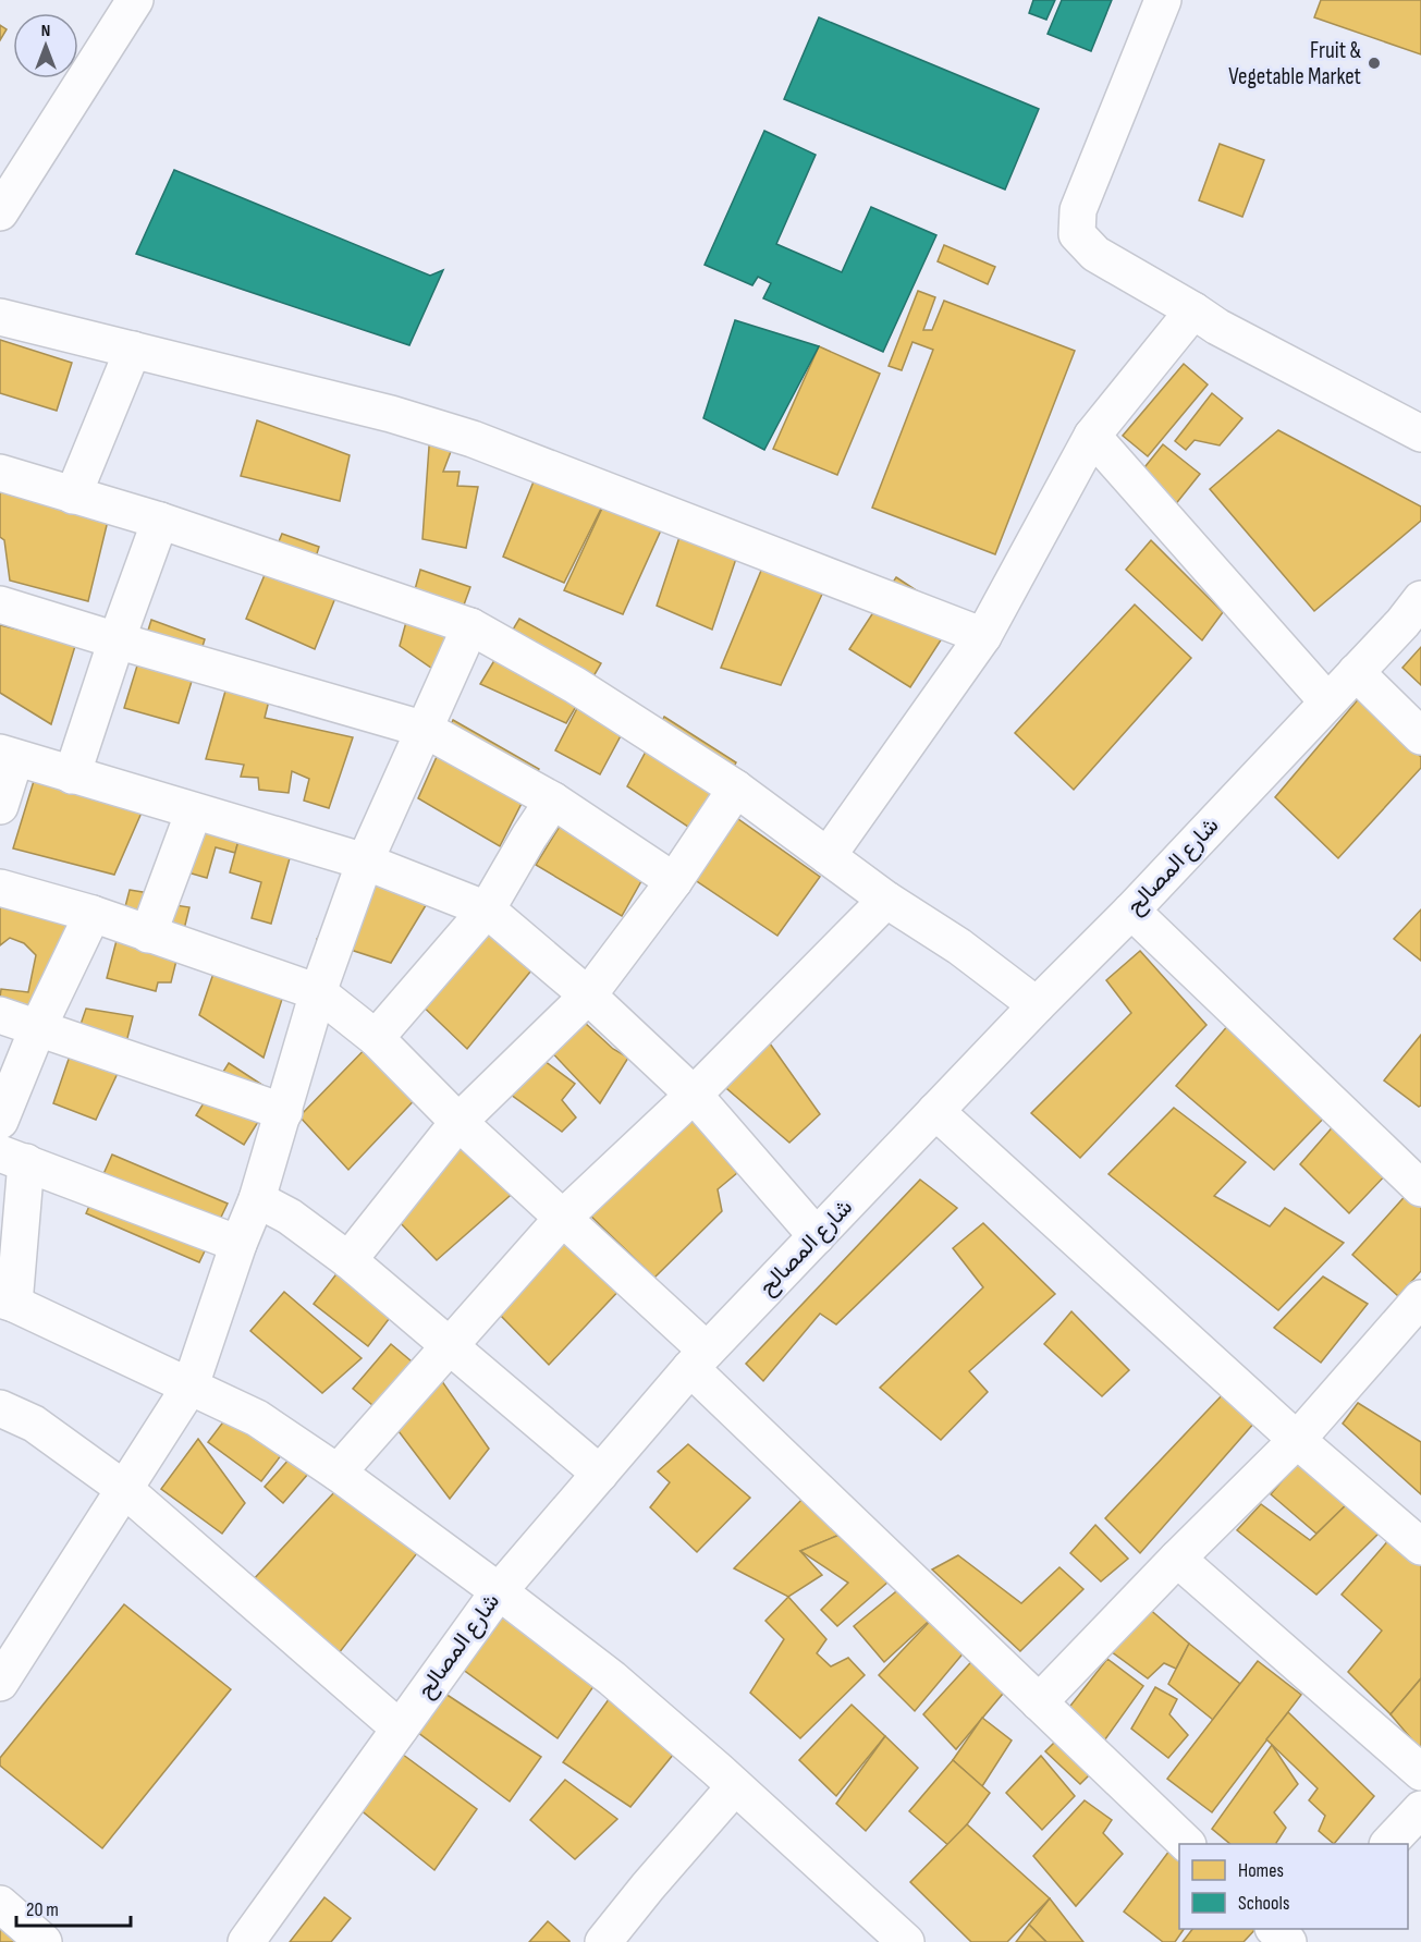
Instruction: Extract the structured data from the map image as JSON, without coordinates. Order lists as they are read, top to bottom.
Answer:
{
  "streets": {
    "street": ["شارع المصالح"]
  },
  "places": ["Fruit & Vegetable Market"],
  "legend": ["Homes", "Schools"],
  "scale_bar": "20 m",
  "north": "top"
}
